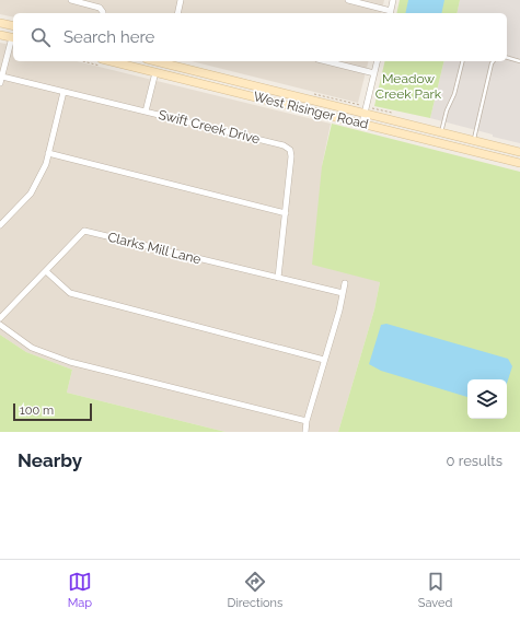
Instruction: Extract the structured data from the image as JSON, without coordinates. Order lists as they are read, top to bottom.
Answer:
{
  "streets": {
    "main road": ["West Risinger Road"],
    "street": ["Swift Creek Drive", "Clarks Mill Lane"]
  },
  "crossings": [
    ["Swift Creek Drive", "Clarks Mill Lane"]
  ],
  "parks": ["Meadow Creek Park"],
  "scale_bar": "100 m",
  "page": {
    "search": "Search here",
    "scale": "100 m",
    "heading": ["Nearby", "0 results"],
    "nav": ["Map", "Directions", "Saved"]
  }
}
